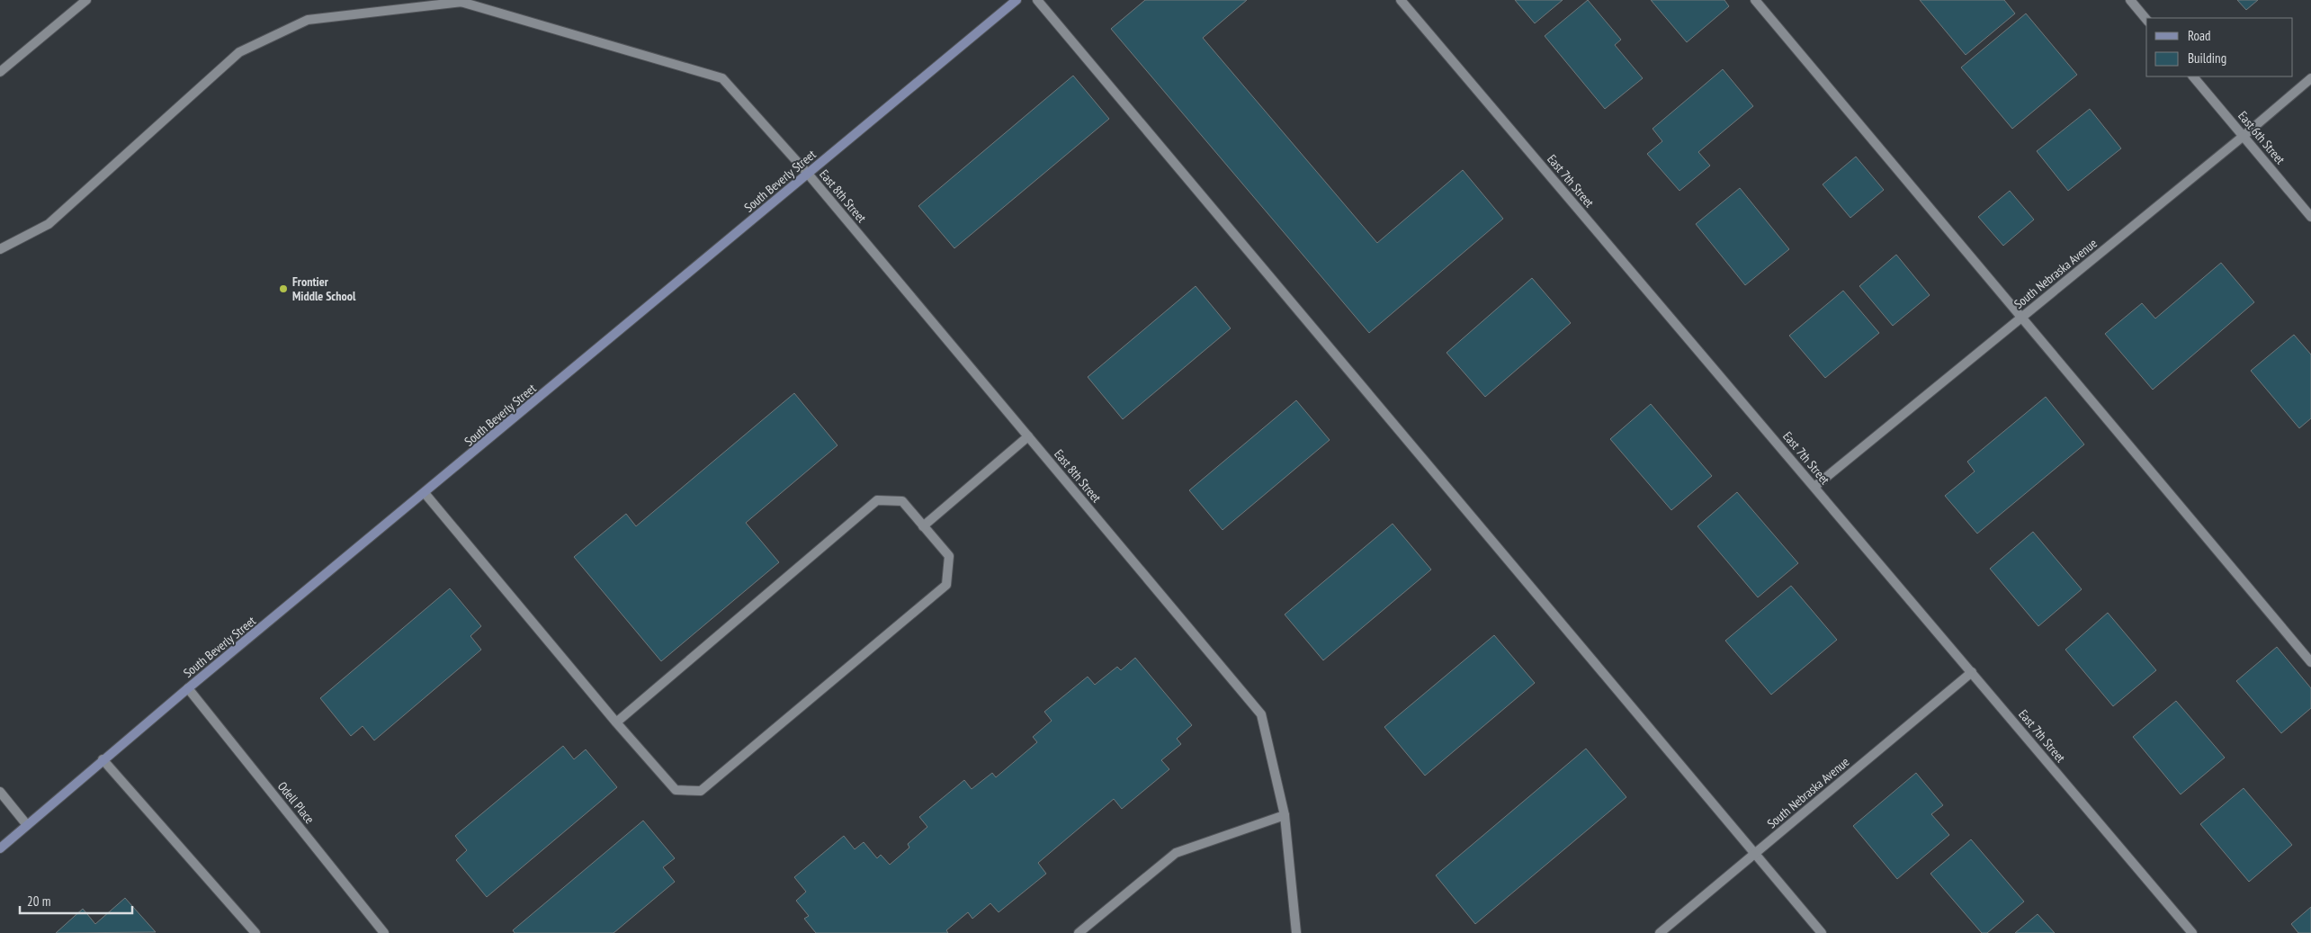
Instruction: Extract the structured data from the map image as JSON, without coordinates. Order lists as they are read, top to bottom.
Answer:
{
  "streets": {
    "main road": ["South Beverly Street"],
    "street": [
      "East 6th Street",
      "East 7th Street",
      "East 8th Street",
      "South Nebraska Avenue",
      "Odell Place"
    ]
  },
  "crossings": [
    ["East 6th Street", "South Nebraska Avenue"],
    ["South Beverly Street", "East 8th Street"],
    ["South Beverly Street", "Odell Place"],
    ["East 7th Street", "South Nebraska Avenue"]
  ],
  "places": ["Frontier Middle School"],
  "legend": ["Road", "Building"],
  "scale_bar": "20 m"
}
